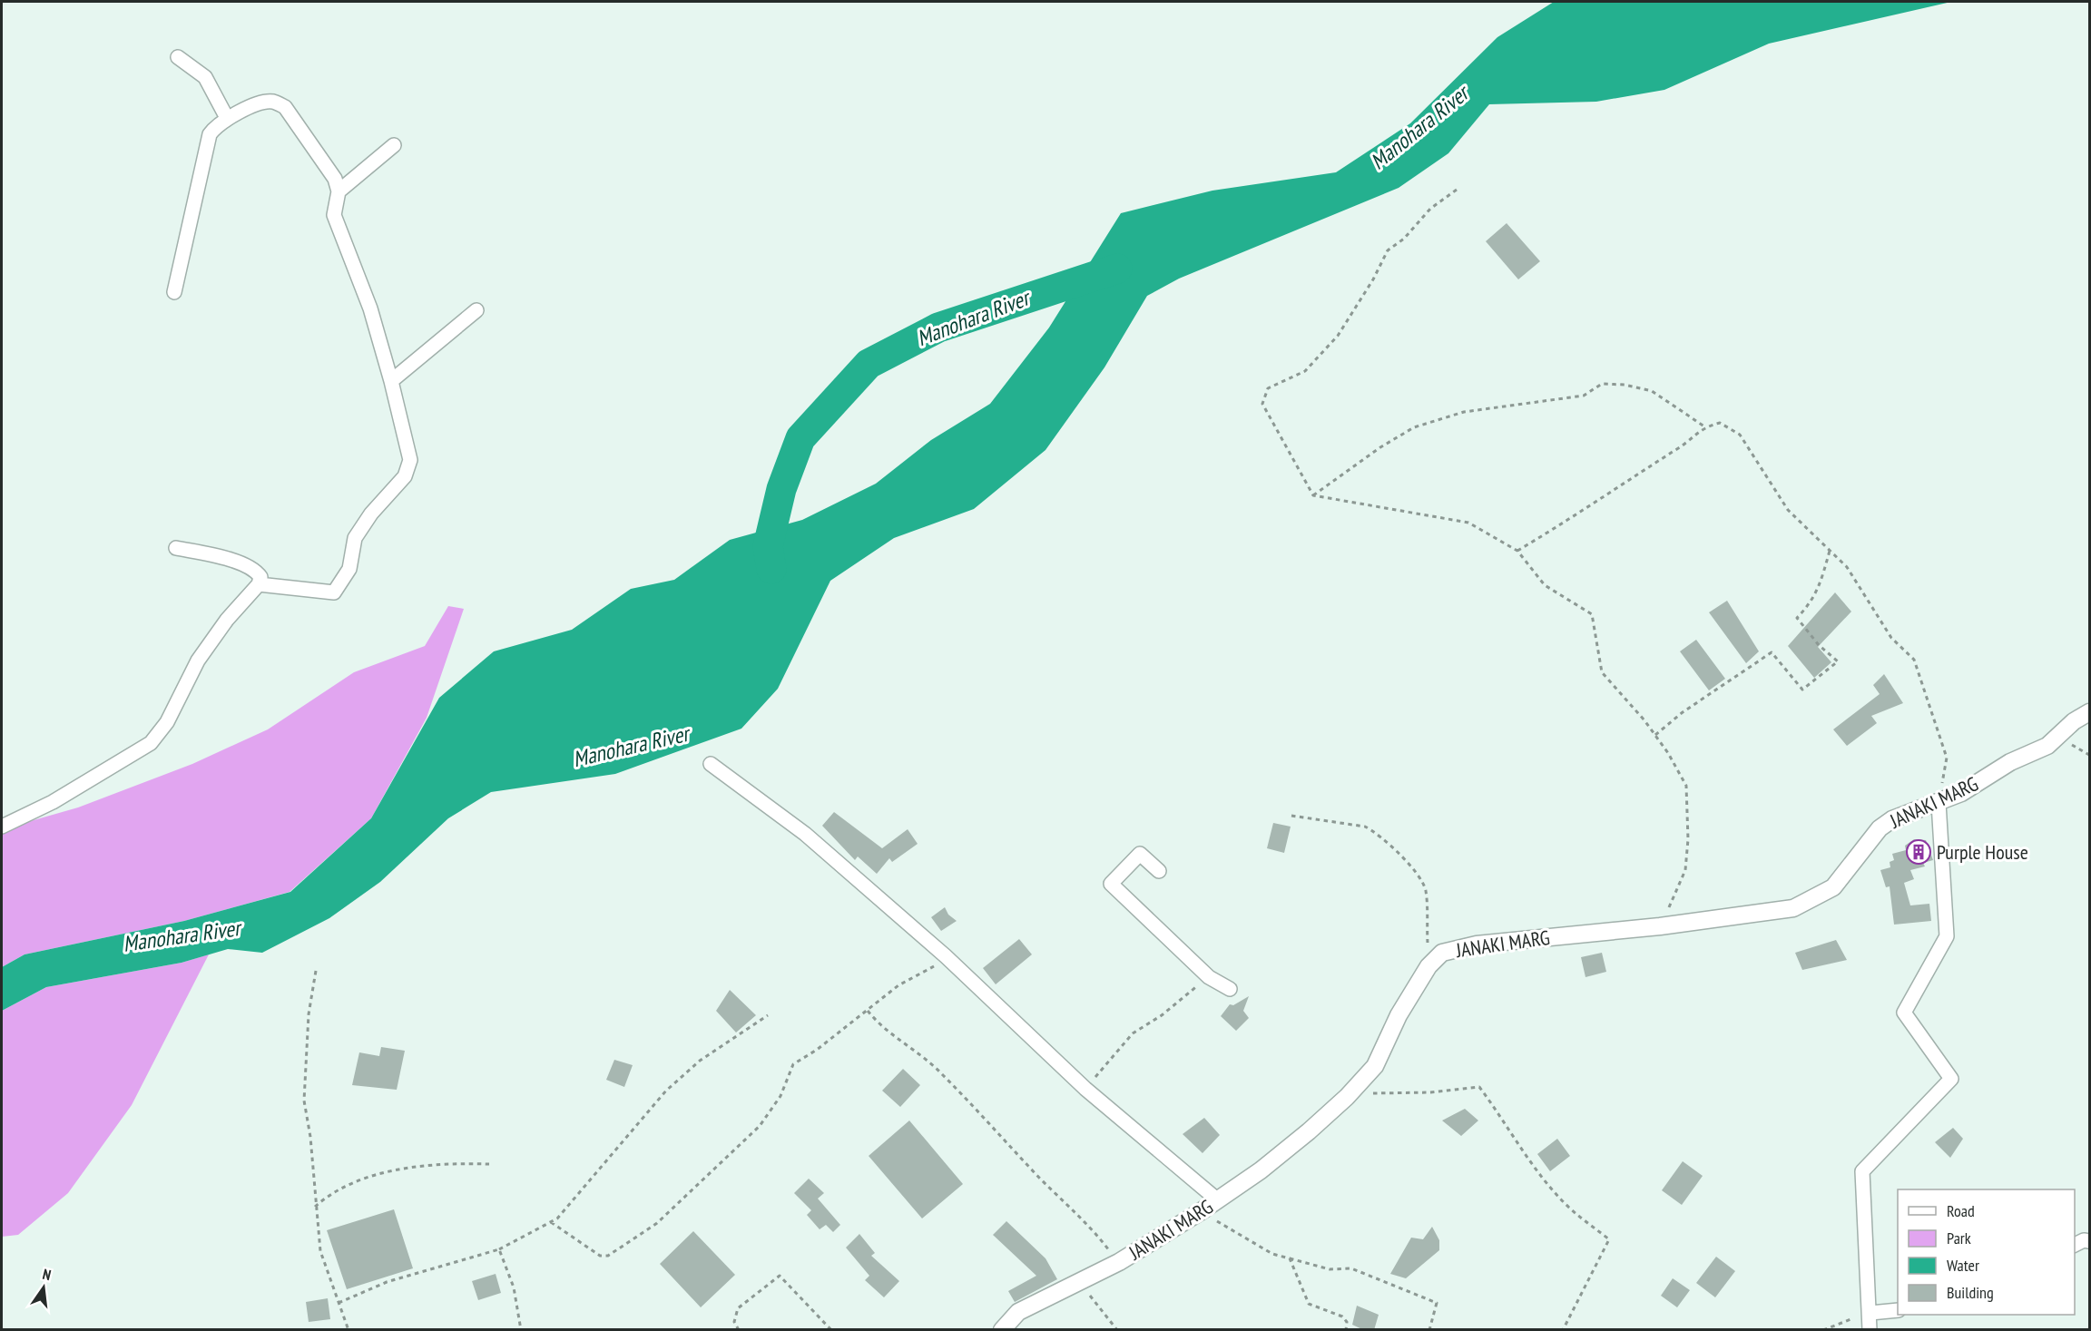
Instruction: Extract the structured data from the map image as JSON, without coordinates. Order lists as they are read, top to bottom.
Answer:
{
  "streets": {
    "street": ["JANAKI MARG"]
  },
  "water": ["Manohara River"],
  "places": {
    "building": ["Purple House"]
  },
  "legend": [
    "Road",
    "Park",
    "Water",
    "Building"
  ],
  "north": "top"
}
